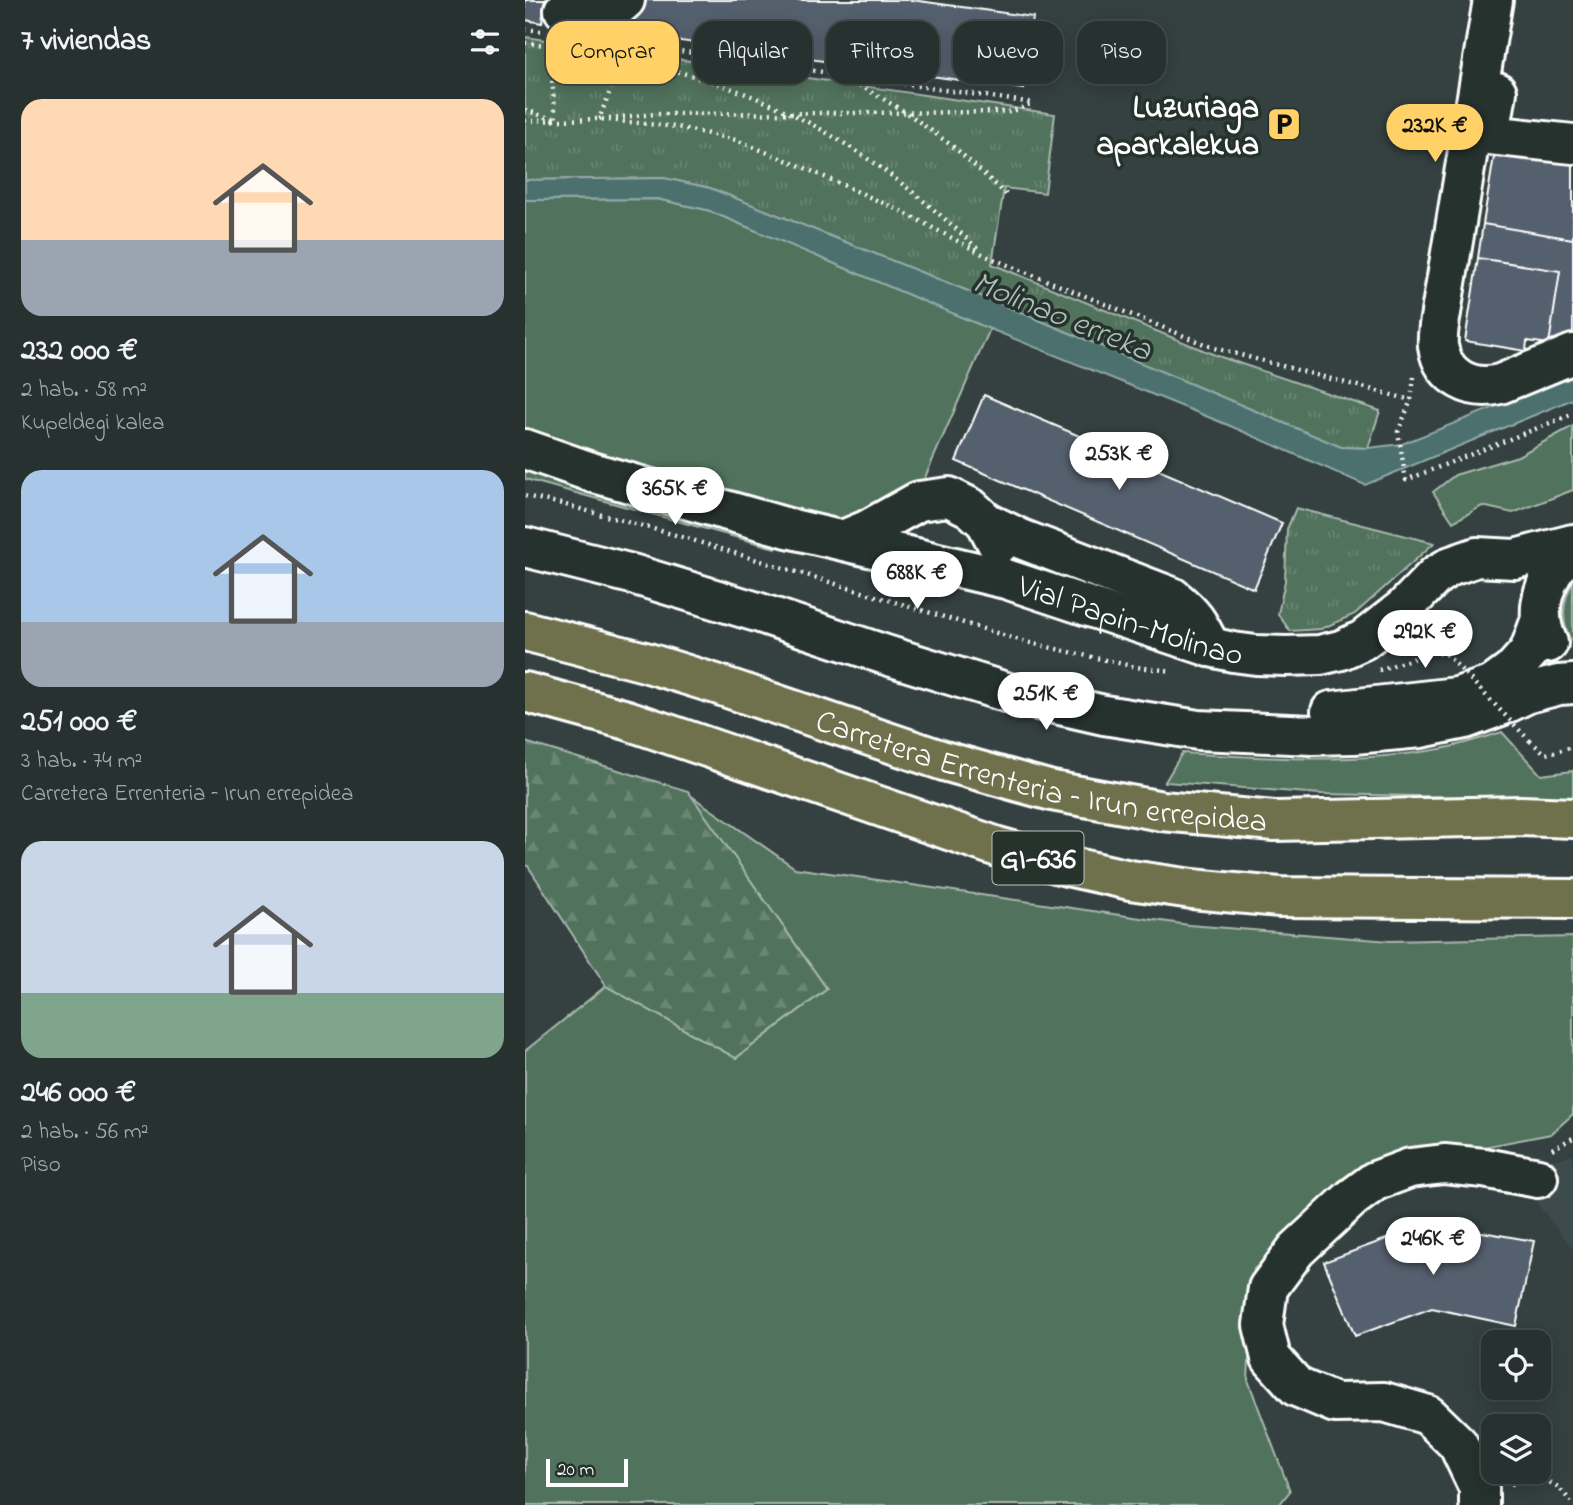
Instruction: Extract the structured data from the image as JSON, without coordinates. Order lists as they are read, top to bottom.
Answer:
{
  "streets": {
    "main road": ["Carretera Errenteria – Irun errepidea", "GI-636"],
    "street": ["Vial Papin-Molinao"]
  },
  "water": ["Molinao erreka"],
  "places": {
    "parking": ["Luzuriaga aparkalekua"]
  },
  "scale_bar": "20 m",
  "page": {
    "heading": "7 viviendas",
    "chip": [
      "Comprar",
      "Alquilar",
      "Filtros",
      "Nuevo",
      "Piso"
    ],
    "list": [
      {
        "name": "232 000 €",
        "note": "2 hab. · 58 m² · Kupeldegi kalea"
      },
      {
        "name": "251 000 €",
        "note": "3 hab. · 74 m² · Carretera Errenteria – Irun errepidea"
      },
      {
        "name": "246 000 €",
        "note": "2 hab. · 56 m² · Piso"
      }
    ],
    "price": [
      "232K €",
      "253K €",
      "365K €",
      "688K €",
      "292K €",
      "251K €",
      "246K €"
    ],
    "scale": "20 m"
  }
}
